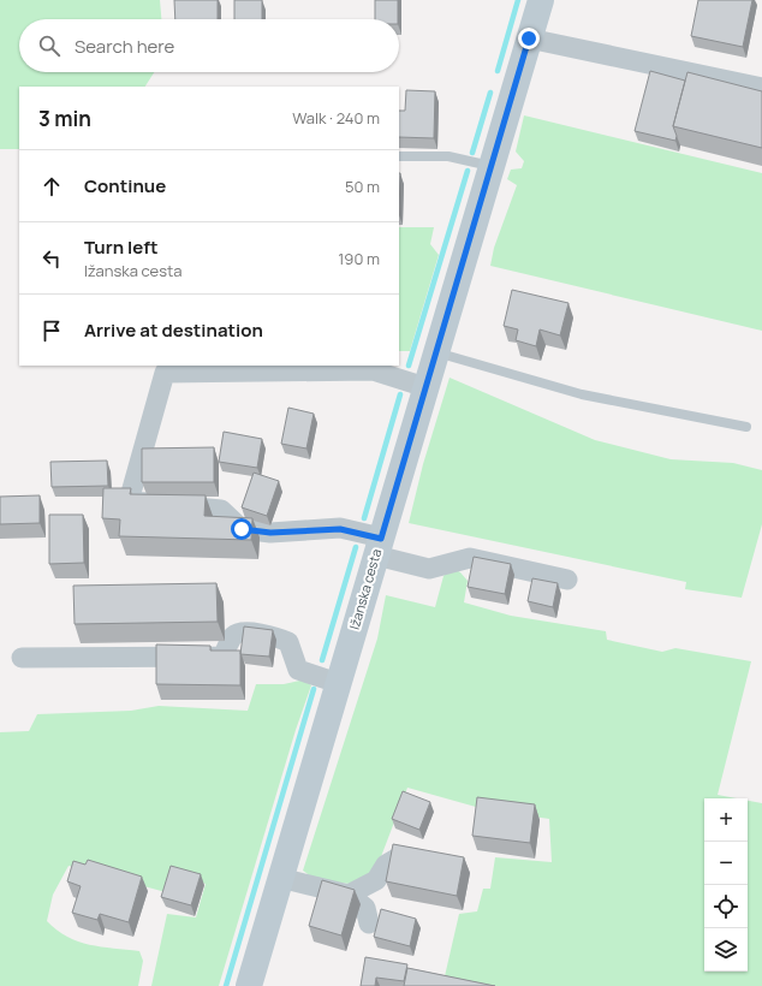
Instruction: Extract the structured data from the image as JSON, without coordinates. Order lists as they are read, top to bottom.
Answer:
{
  "streets": {
    "street": ["Ižanska cesta"]
  },
  "page": {
    "search": "Search here",
    "heading": ["3 min", "Walk · 240 m"],
    "list": [
      ["Continue", "50 m"],
      ["Turn left", "Ižanska cesta", "190 m"],
      "Arrive at destination"
    ],
    "map_buttons": ["+", "−"]
  }
}
